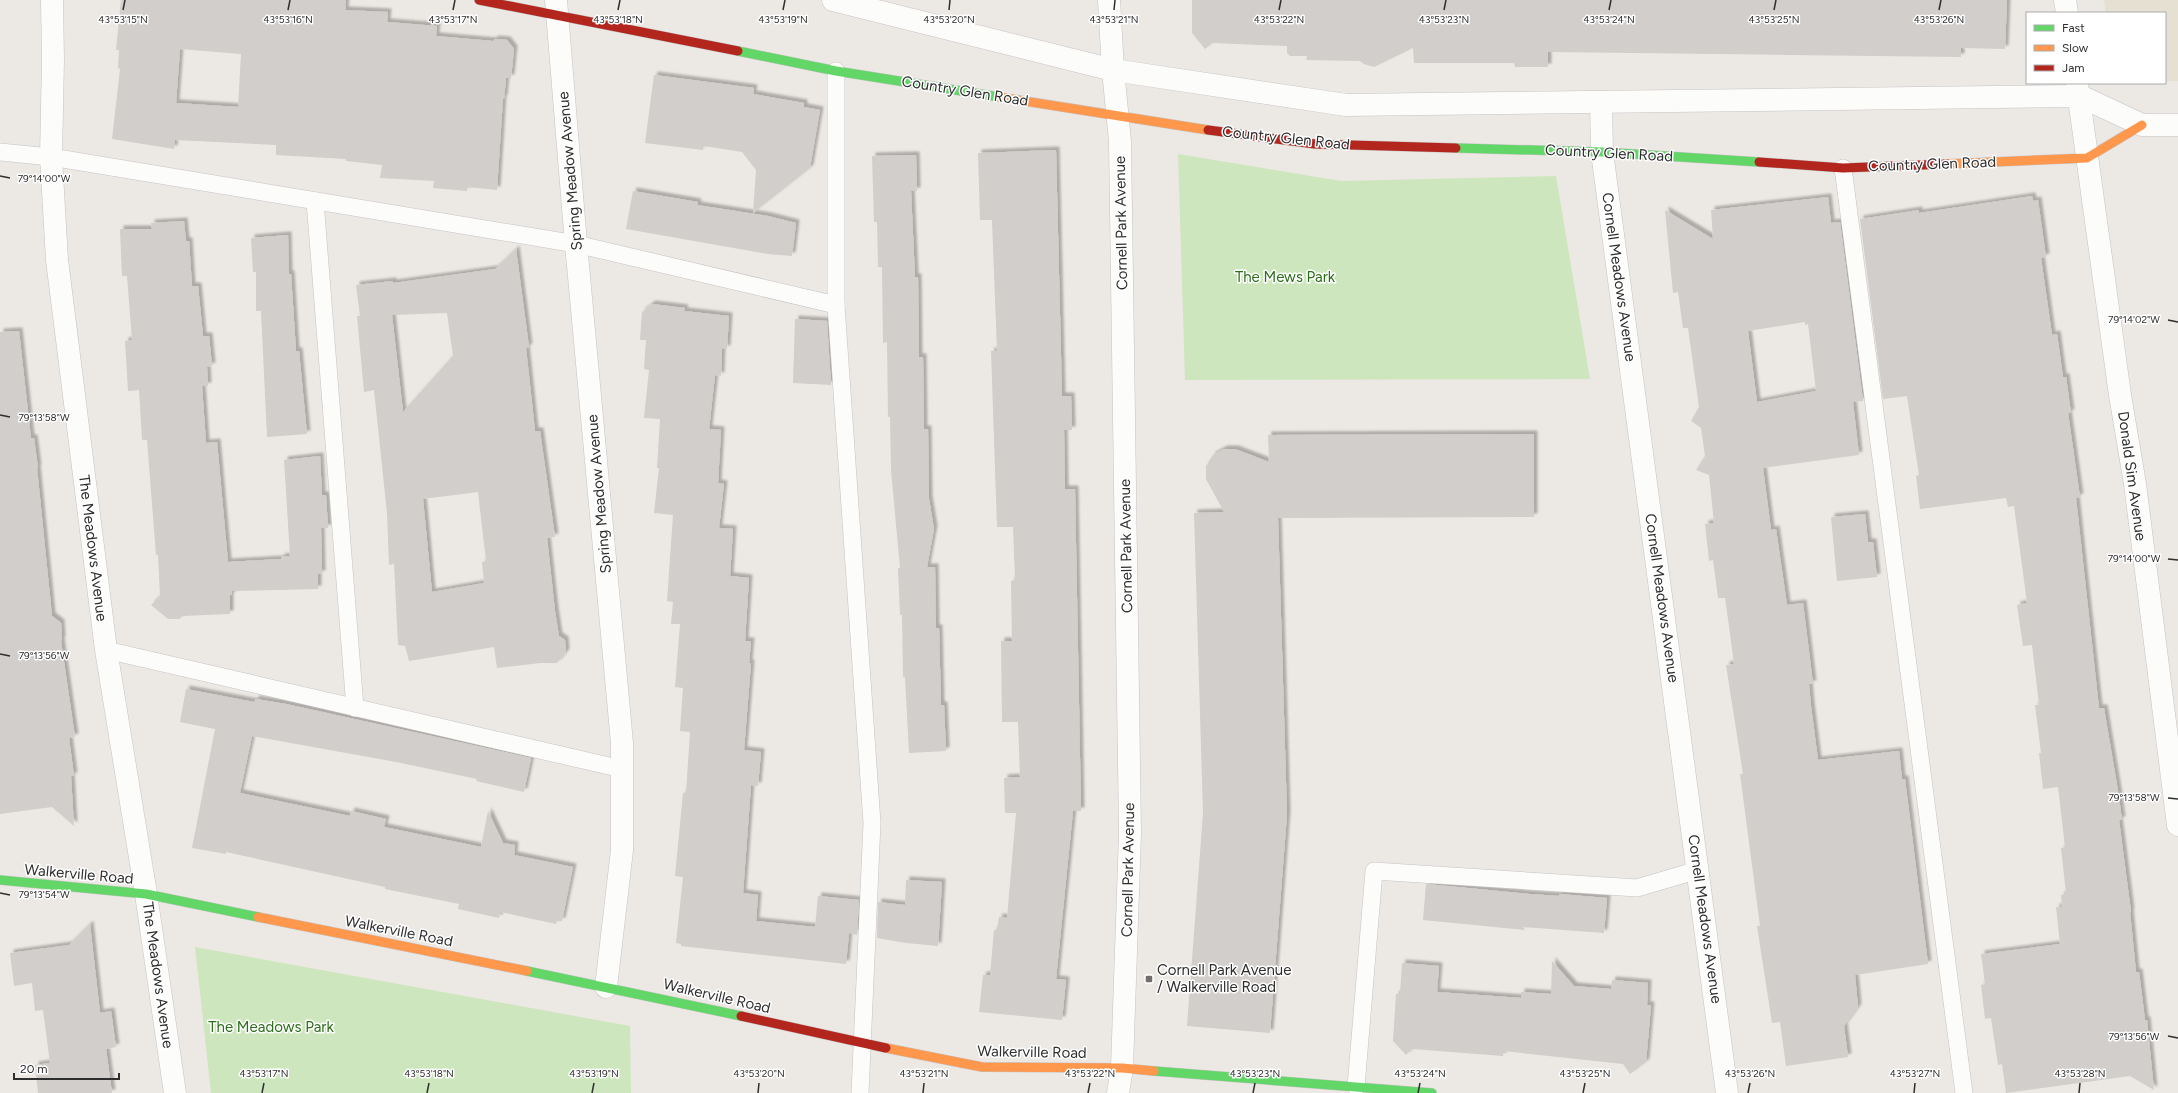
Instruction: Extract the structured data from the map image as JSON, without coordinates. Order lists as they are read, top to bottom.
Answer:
{
  "streets": {
    "street": [
      "Country Glen Road",
      "Spring Meadow Avenue",
      "Cornell Park Avenue",
      "Cornell Meadows Avenue",
      "Donald Sim Avenue",
      "The Meadows Avenue",
      "Walkerville Road"
    ]
  },
  "crossings": [
    ["Country Glen Road", "Spring Meadow Avenue"],
    ["Country Glen Road", "Cornell Park Avenue"],
    ["Country Glen Road", "Cornell Meadows Avenue"],
    ["Country Glen Road", "Donald Sim Avenue"],
    ["Spring Meadow Avenue", "Walkerville Road"],
    ["Cornell Park Avenue", "Walkerville Road"],
    ["The Meadows Avenue", "Walkerville Road"]
  ],
  "parks": ["The Mews Park", "The Meadows Park"],
  "places": {
    "transit": ["Cornell Park Avenue / Walkerville Road"]
  },
  "legend": ["Fast", "Slow", "Jam"],
  "scale_bar": "20 m",
  "coordinates": [
    "43°53'16\"N",
    "43°53'17\"N",
    "43°53'18\"N",
    "43°53'19\"N",
    "43°53'20\"N",
    "43°53'21\"N",
    "43°53'22\"N",
    "43°53'23\"N",
    "43°53'24\"N",
    "43°53'25\"N",
    "43°53'26\"N",
    "43°53'15\"N",
    "79°14'00\"W",
    "79°14'02\"W",
    "79°13'58\"W",
    "79°13'56\"W",
    "79°13'54\"W",
    "43°53'27\"N",
    "43°53'28\"N"
  ]
}
